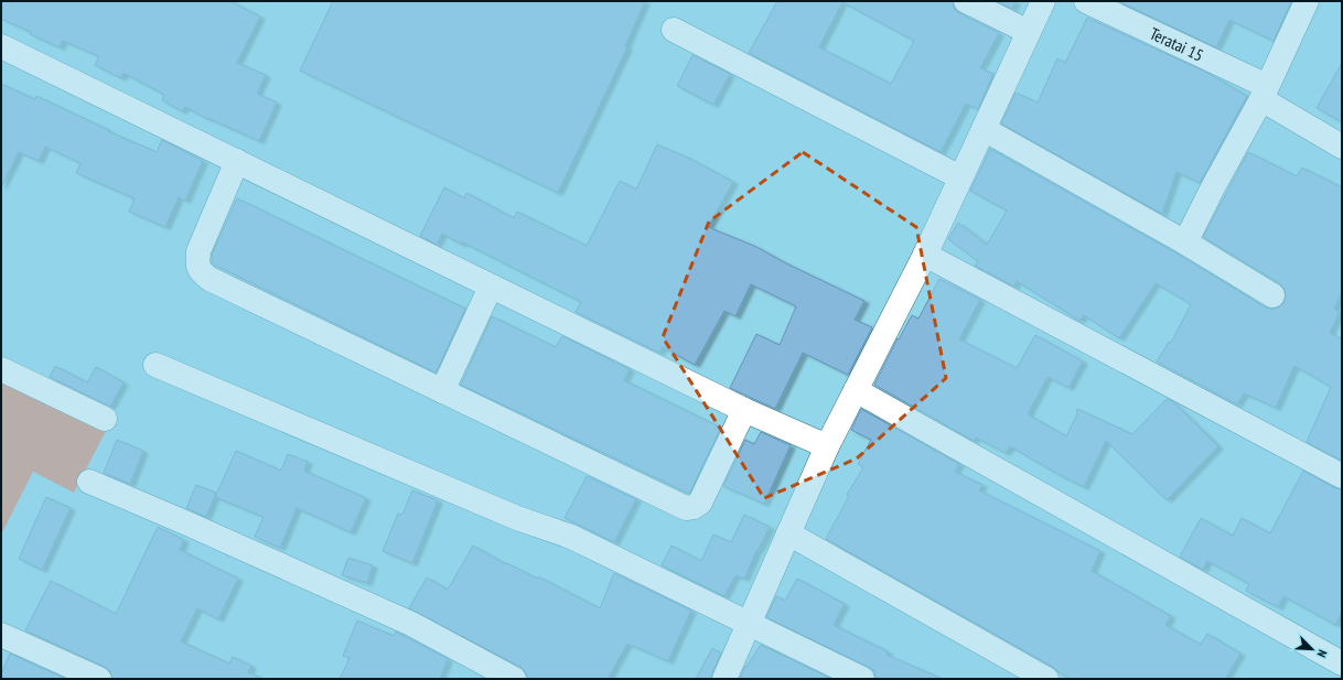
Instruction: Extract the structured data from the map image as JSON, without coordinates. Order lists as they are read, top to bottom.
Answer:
{
  "streets": {
    "street": ["Teratai 15"]
  },
  "north": "bottom right"
}
